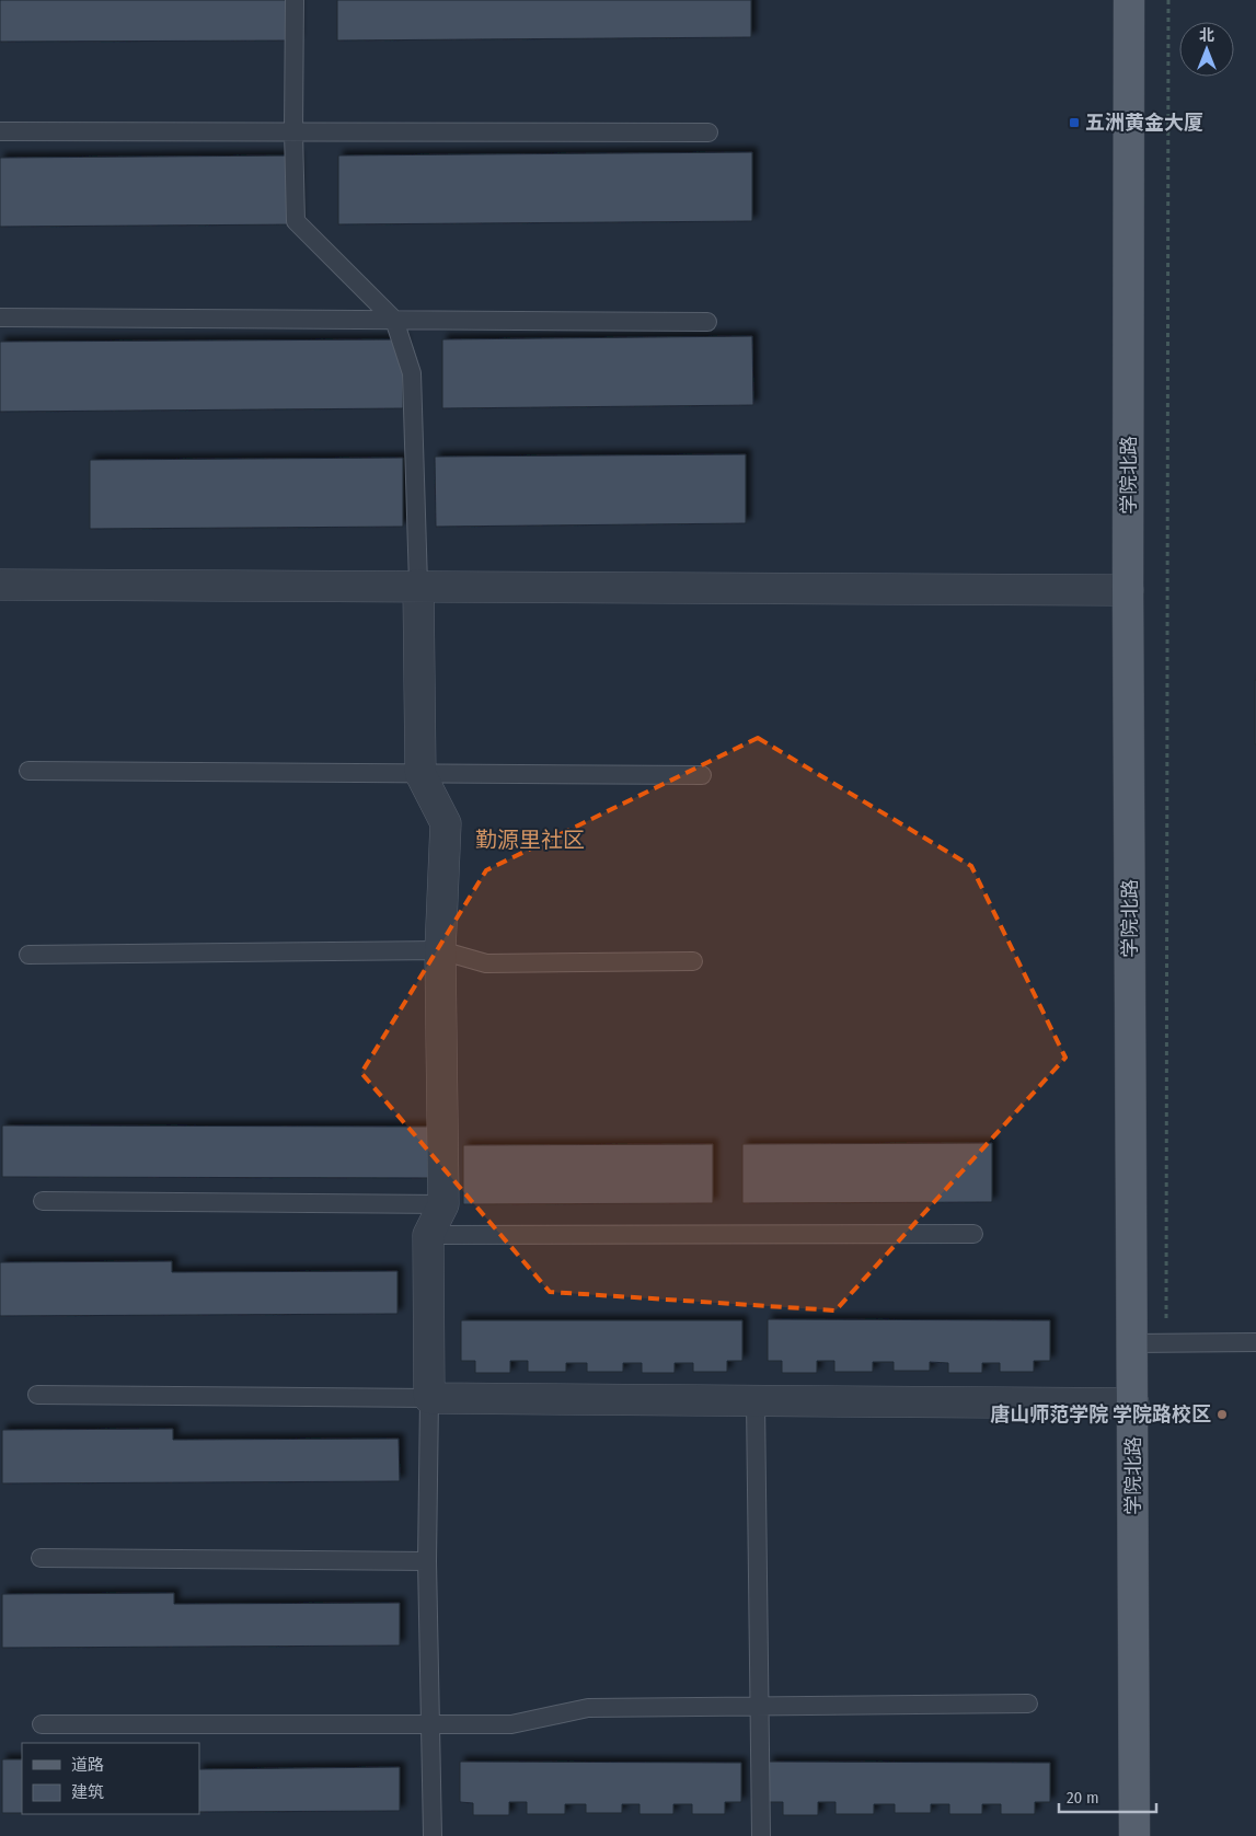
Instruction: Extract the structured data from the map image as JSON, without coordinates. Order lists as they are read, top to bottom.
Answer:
{
  "streets": {
    "main road": ["学院北路"]
  },
  "districts": ["勤源里社区"],
  "places": {
    "transit": ["五洲黄金大厦"],
    "other": ["唐山师范学院 学院路校区"]
  },
  "legend": ["道路", "建筑"],
  "scale_bar": "20 m",
  "north": "top"
}
